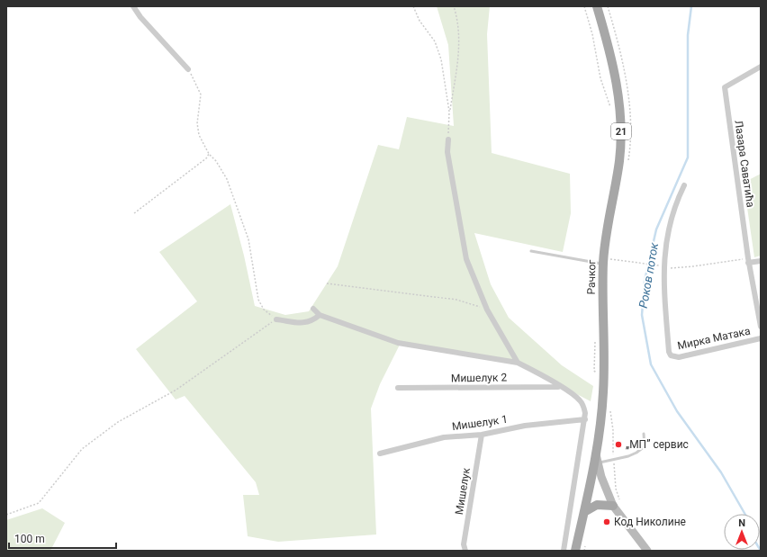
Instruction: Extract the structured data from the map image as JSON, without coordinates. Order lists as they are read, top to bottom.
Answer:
{
  "streets": {
    "main road": ["21", "Рачког"],
    "street": [
      "Лазара Саватића",
      "Мирка Матака",
      "Мишелук 2",
      "Мишелук 1",
      "Мишелук"
    ]
  },
  "crossings": [
    ["Мишелук 1", "Мишелук"]
  ],
  "water": ["Роков поток"],
  "places": ["„МП” сервис", "Код Николине"],
  "scale_bar": "100 m",
  "north": "top"
}
